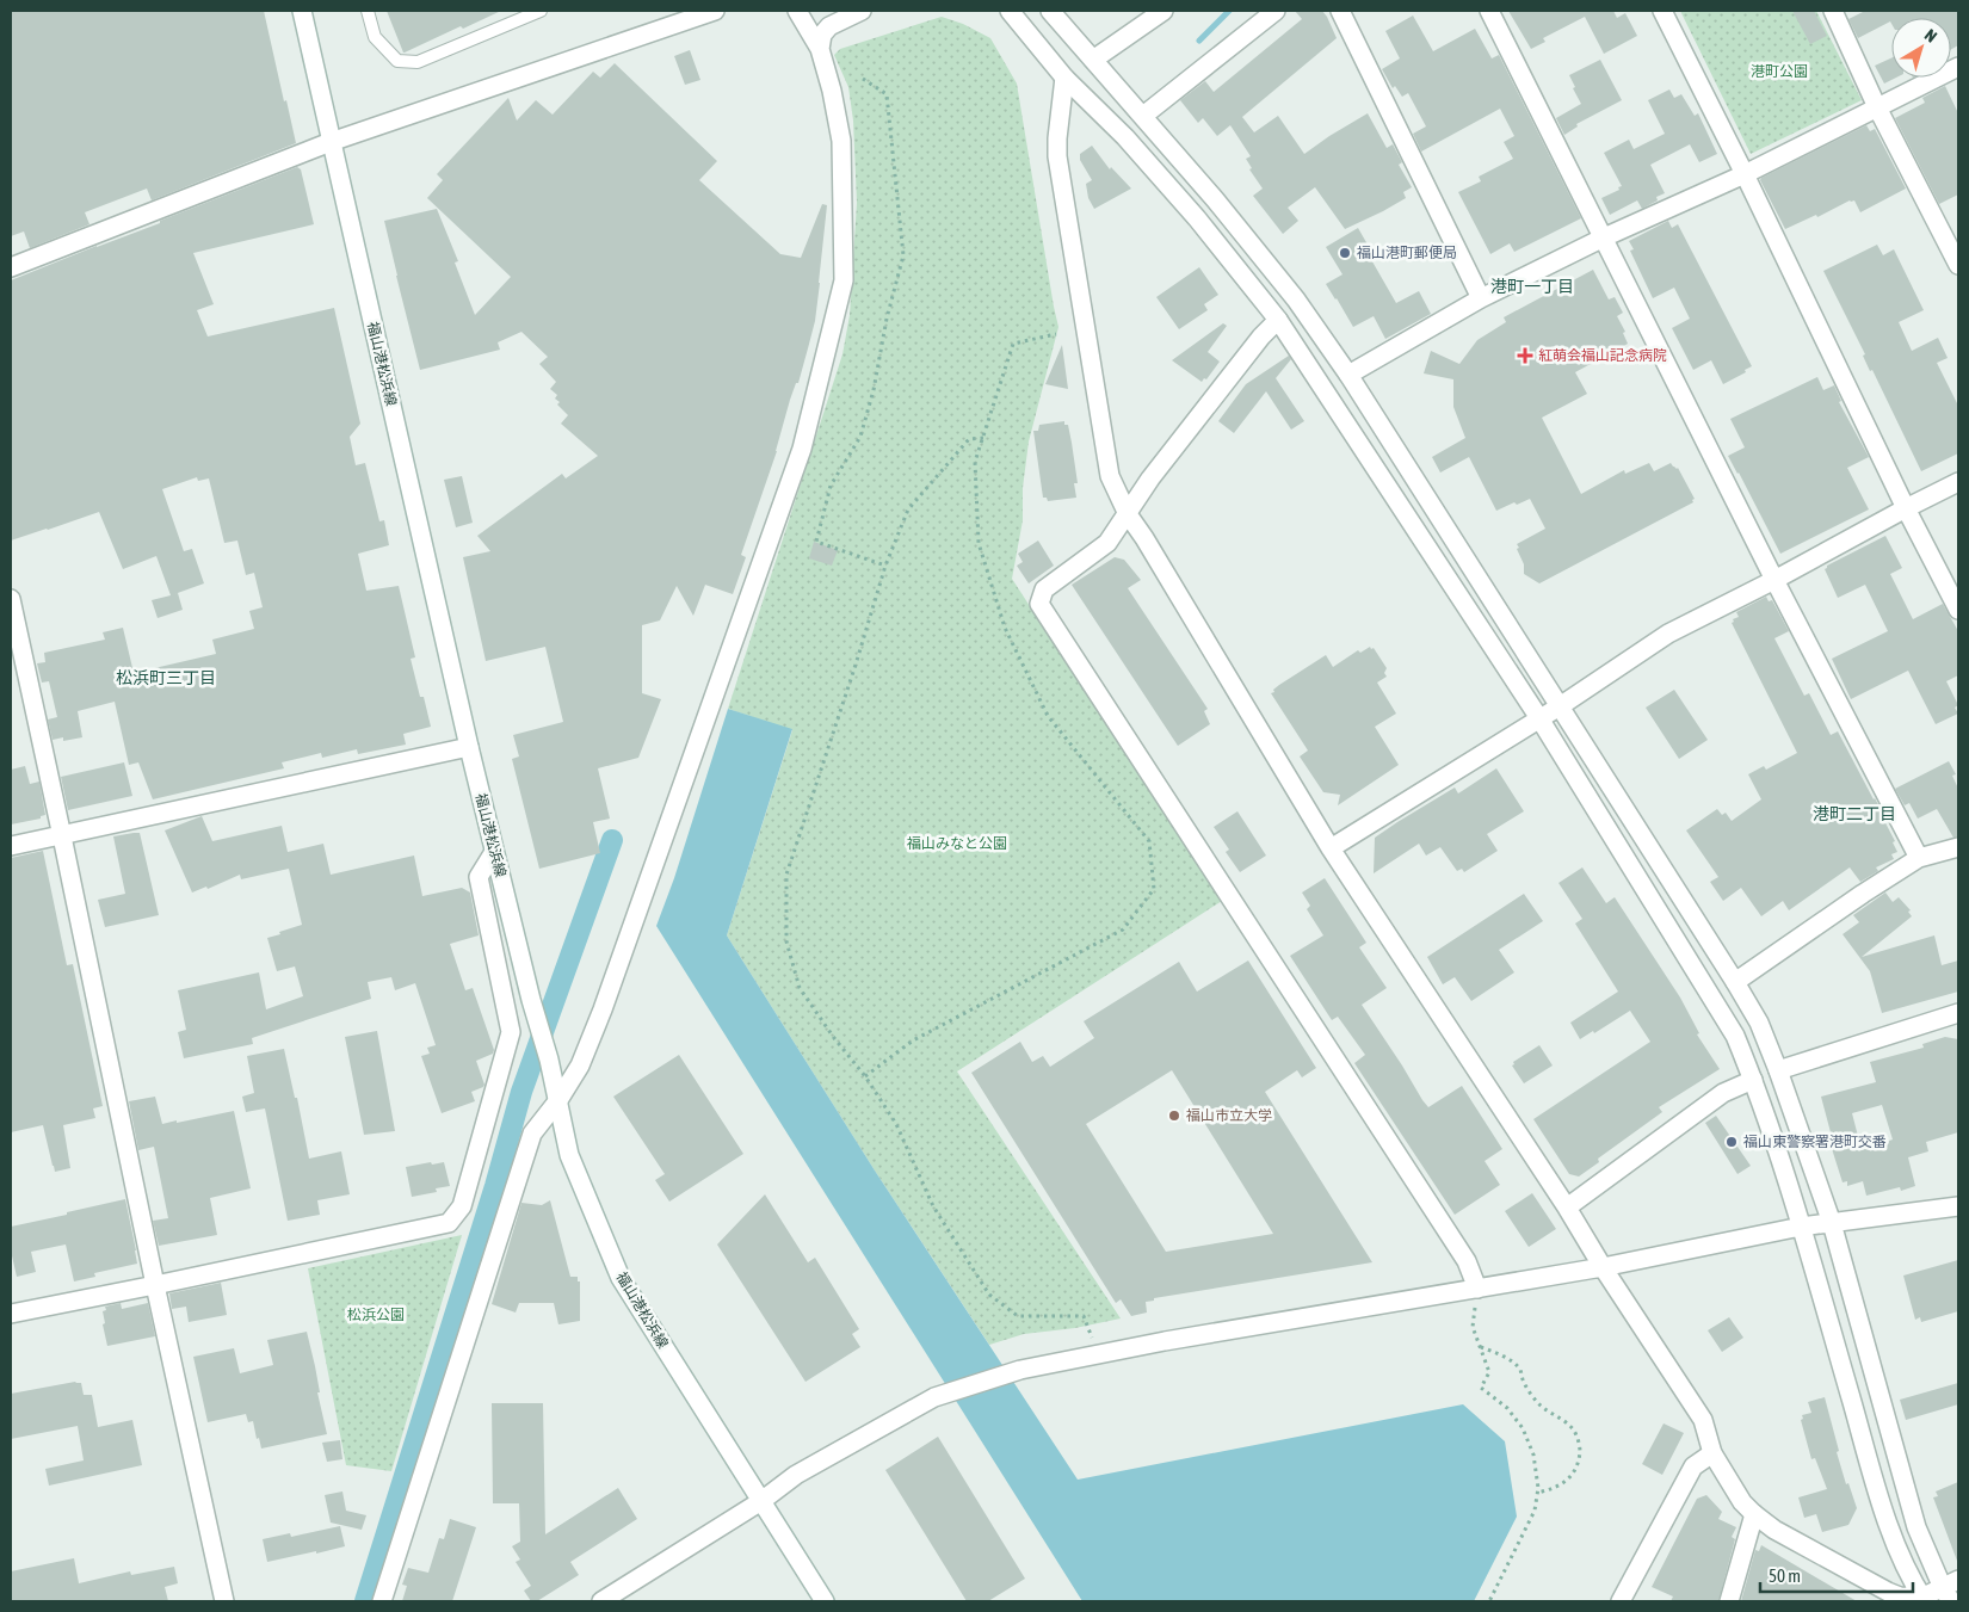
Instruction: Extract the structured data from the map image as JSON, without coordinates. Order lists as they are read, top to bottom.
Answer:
{
  "streets": {
    "street": ["福山港松浜線"]
  },
  "districts": ["港町一丁目", "松浜町三丁目", "港町二丁目"],
  "parks": ["港町公園", "福山みなと公園", "松浜公園"],
  "places": {
    "other": ["福山港町郵便局", "福山市立大学", "福山東警察署港町交番"],
    "health": ["紅萌会福山記念病院"]
  },
  "scale_bar": "50 m",
  "north": "top right"
}
